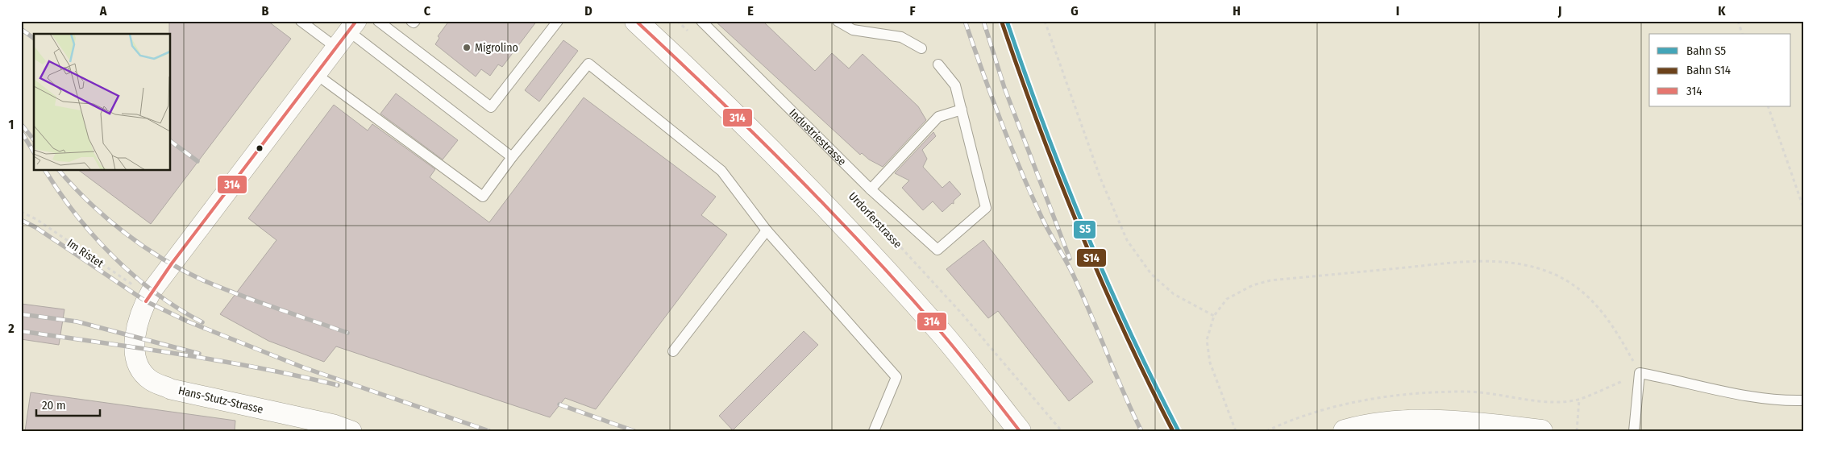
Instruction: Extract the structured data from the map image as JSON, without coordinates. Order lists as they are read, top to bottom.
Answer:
{
  "streets": {
    "street": ["Hans-Stutz-Strasse"],
    "lane": ["Industriestrasse"],
    "path": ["Urdorferstrasse", "Im Ristet"]
  },
  "crossings": [
    ["Im Ristet", "Hans-Stutz-Strasse"]
  ],
  "places": ["Migrolino"],
  "lines": ["rail line S5", "transit line 314", "rail line S14"],
  "legend": ["Bahn S5", "Bahn S14", "314"],
  "scale_bar": "20 m",
  "grid": {
    "columns": [
      "A",
      "B",
      "C",
      "D",
      "E",
      "F",
      "G",
      "H",
      "I",
      "J",
      "K"
    ],
    "rows": ["1", "2"]
  }
}
